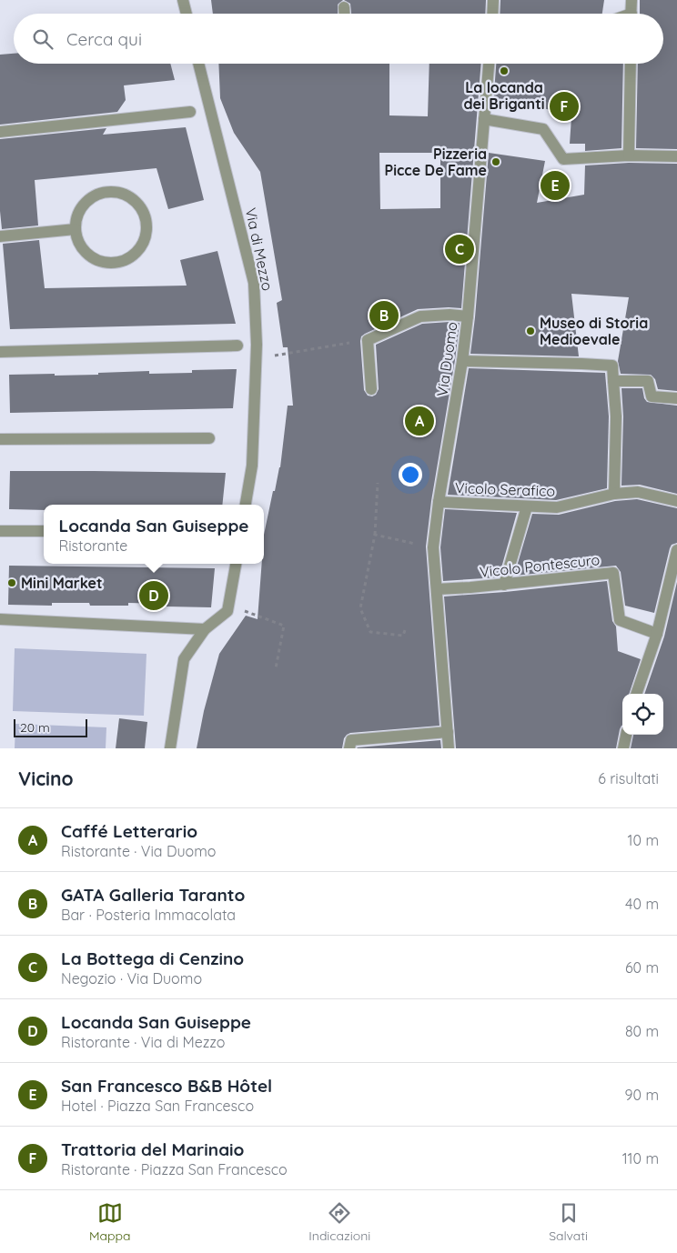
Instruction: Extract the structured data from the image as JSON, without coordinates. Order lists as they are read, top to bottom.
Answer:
{
  "streets": {
    "street": [
      "Via di Mezzo",
      "Via Duomo",
      "Vicolo Serafico",
      "Vicolo Pontescuro"
    ]
  },
  "crossings": [
    ["Via Duomo", "Vicolo Serafico"],
    ["Via Duomo", "Vicolo Pontescuro"]
  ],
  "places": [
    "La locanda dei Briganti",
    "Pizzeria Picce De Fame",
    "Museo di Storia Medioevale",
    "Mini Market"
  ],
  "scale_bar": "20 m",
  "page": {
    "search": "Cerca qui",
    "pins": [
      "F",
      "E",
      "C",
      "B",
      "A",
      "D"
    ],
    "popup": ["Locanda San Guiseppe", "Ristorante"],
    "scale": "20 m",
    "heading": ["Vicino", "6 risultati"],
    "list": [
      {
        "mark": "A",
        "name": "Caffé Letterario",
        "note": "Ristorante · Via Duomo",
        "value": "10 m"
      },
      {
        "mark": "B",
        "name": "GATA Galleria Taranto",
        "note": "Bar · Posteria Immacolata",
        "value": "40 m"
      },
      {
        "mark": "C",
        "name": "La Bottega di Cenzino",
        "note": "Negozio · Via Duomo",
        "value": "60 m"
      },
      {
        "mark": "D",
        "name": "Locanda San Guiseppe",
        "note": "Ristorante · Via di Mezzo",
        "value": "80 m"
      },
      {
        "mark": "E",
        "name": "San Francesco B&B Hôtel",
        "note": "Hotel · Piazza San Francesco",
        "value": "90 m"
      },
      {
        "mark": "F",
        "name": "Trattoria del Marinaio",
        "note": "Ristorante · Piazza San Francesco",
        "value": "110 m"
      }
    ],
    "nav": ["Mappa", "Indicazioni", "Salvati"]
  }
}
